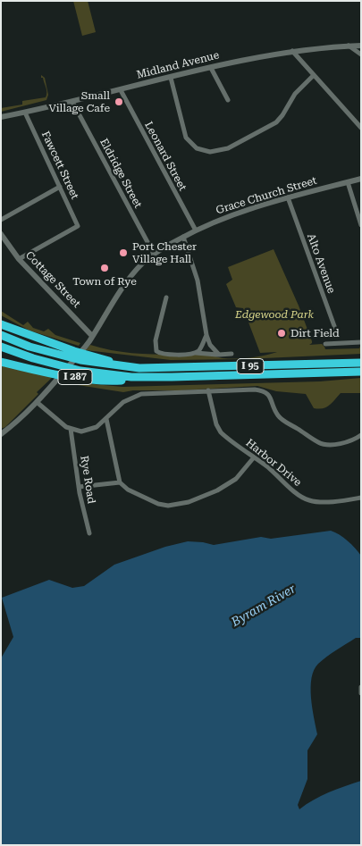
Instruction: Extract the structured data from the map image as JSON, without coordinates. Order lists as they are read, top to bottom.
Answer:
{
  "streets": {
    "highway": ["I 95", "I 287"],
    "street": [
      "Midland Avenue",
      "Leonard Street",
      "Fawcett Street",
      "Eldridge Street",
      "Grace Church Street",
      "Alto Avenue",
      "Cottage Street",
      "Harbor Drive",
      "Rye Road"
    ]
  },
  "crossings": [
    ["Midland Avenue", "Leonard Street"],
    ["Midland Avenue", "Fawcett Street"],
    ["Midland Avenue", "Eldridge Street"],
    ["Leonard Street", "Grace Church Street"],
    ["Fawcett Street", "Cottage Street"],
    ["Eldridge Street", "Grace Church Street"],
    ["Grace Church Street", "Alto Avenue"],
    ["Grace Church Street", "Cottage Street"],
    ["I 95", "I 287"]
  ],
  "water": ["Byram River"],
  "parks": ["Edgewood Park"],
  "places": [
    "Small Village Cafe",
    "Port Chester Village Hall",
    "Town of Rye",
    "Dirt Field"
  ]
}
